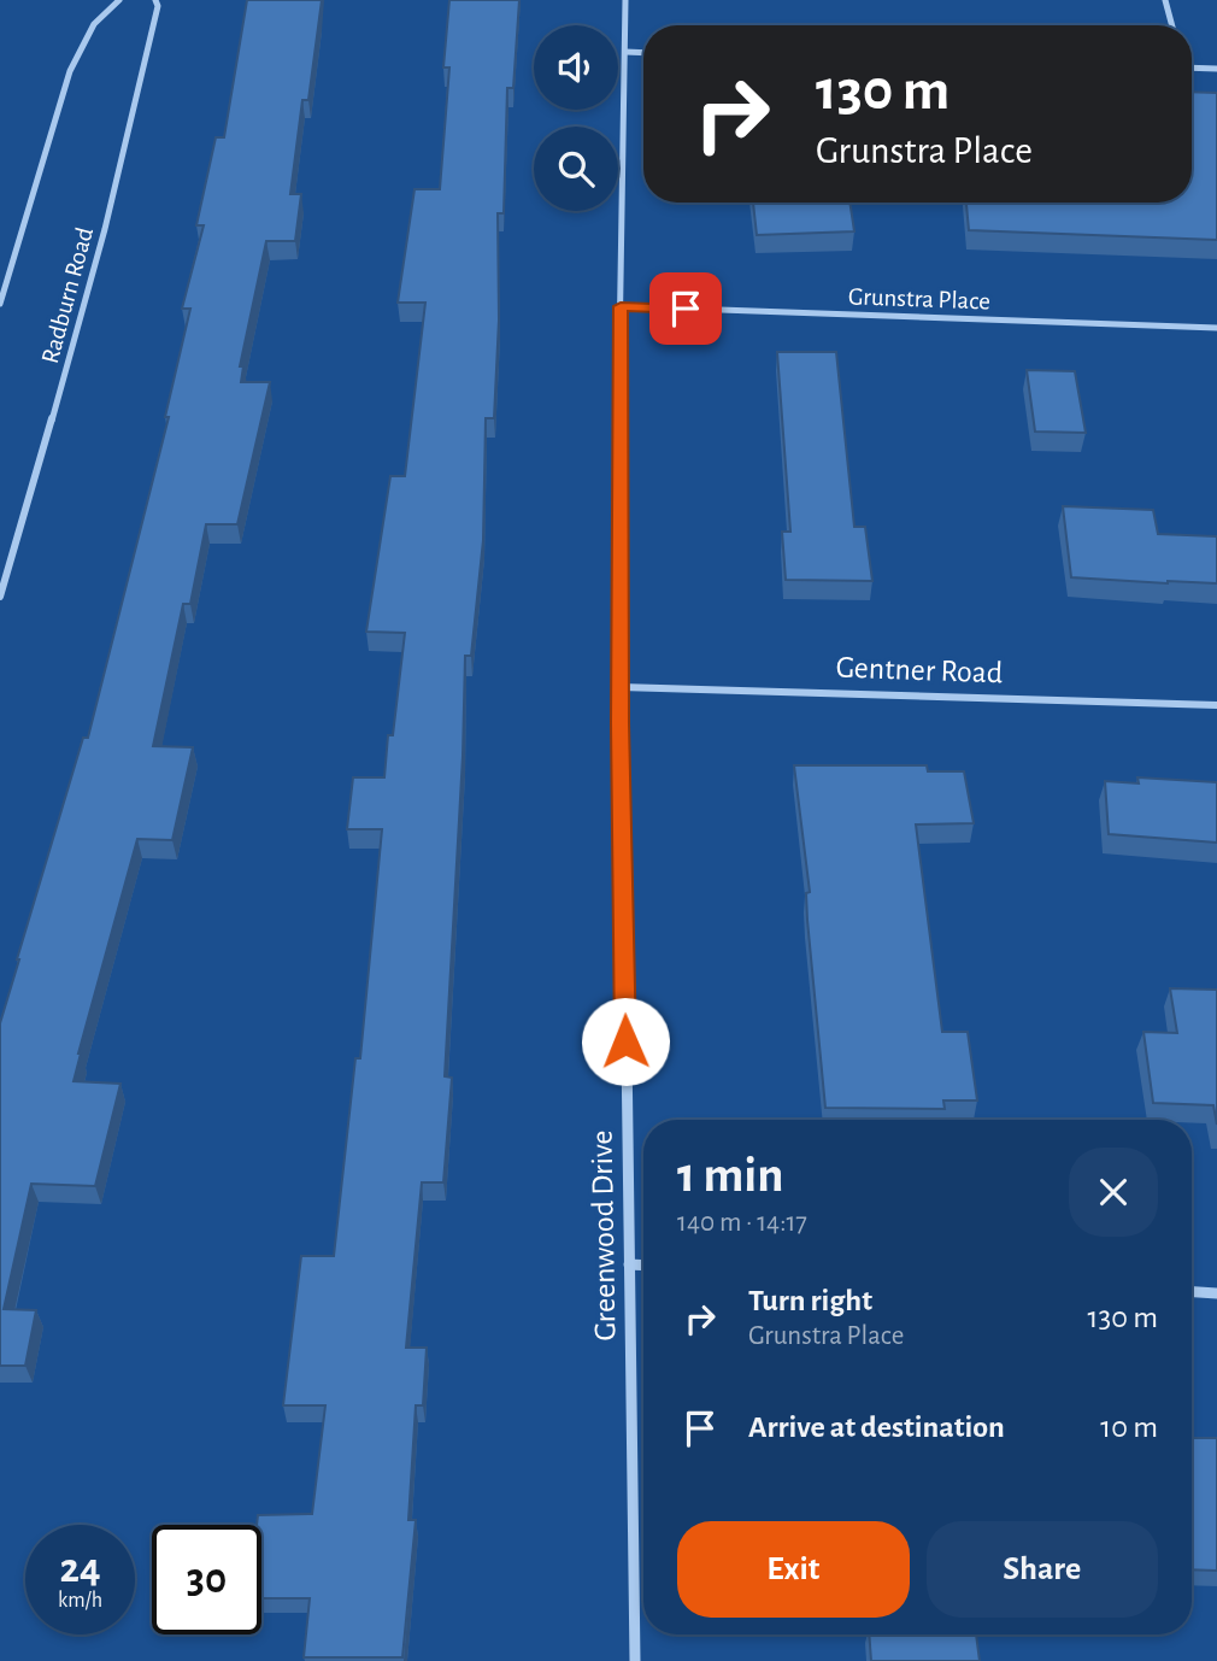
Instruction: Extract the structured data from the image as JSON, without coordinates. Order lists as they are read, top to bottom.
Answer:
{
  "streets": {
    "street": [
      "Radburn Road",
      "Grunstra Place",
      "Gentner Road",
      "Greenwood Drive"
    ]
  },
  "crossings": [
    ["Grunstra Place", "Greenwood Drive"],
    ["Gentner Road", "Greenwood Drive"]
  ],
  "page": {
    "turn": ["130 m", "Grunstra Place"],
    "heading": ["1 min", "140 m · 14:17"],
    "list": [
      {
        "name": "Turn right",
        "note": "Grunstra Place",
        "value": "130 m"
      },
      {
        "name": "Arrive at destination",
        "value": "10 m"
      }
    ],
    "buttons": ["Exit", "Share"],
    "speed": "24 km/h",
    "limit": "30"
  }
}
